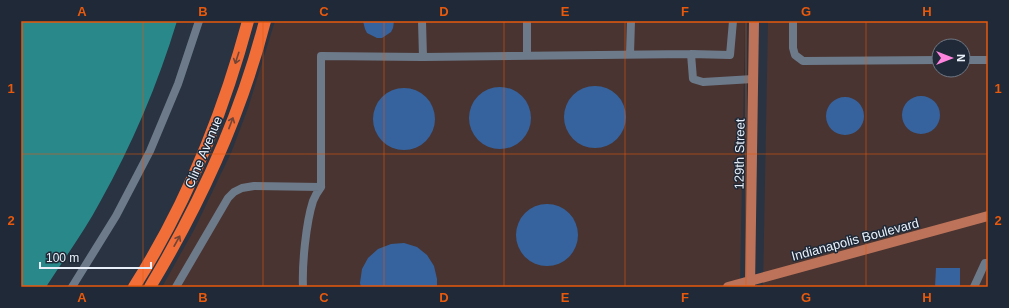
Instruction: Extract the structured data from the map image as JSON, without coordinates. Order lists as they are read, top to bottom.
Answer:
{
  "streets": {
    "highway": ["Cline Avenue"],
    "main road": ["129th Street", "Indianapolis Boulevard"]
  },
  "crossings": [
    ["129th Street", "Indianapolis Boulevard"]
  ],
  "scale_bar": "100 m",
  "north": "right",
  "grid": {
    "columns": [
      "A",
      "B",
      "C",
      "D",
      "E",
      "F",
      "G",
      "H"
    ],
    "rows": ["1", "2"]
  }
}
